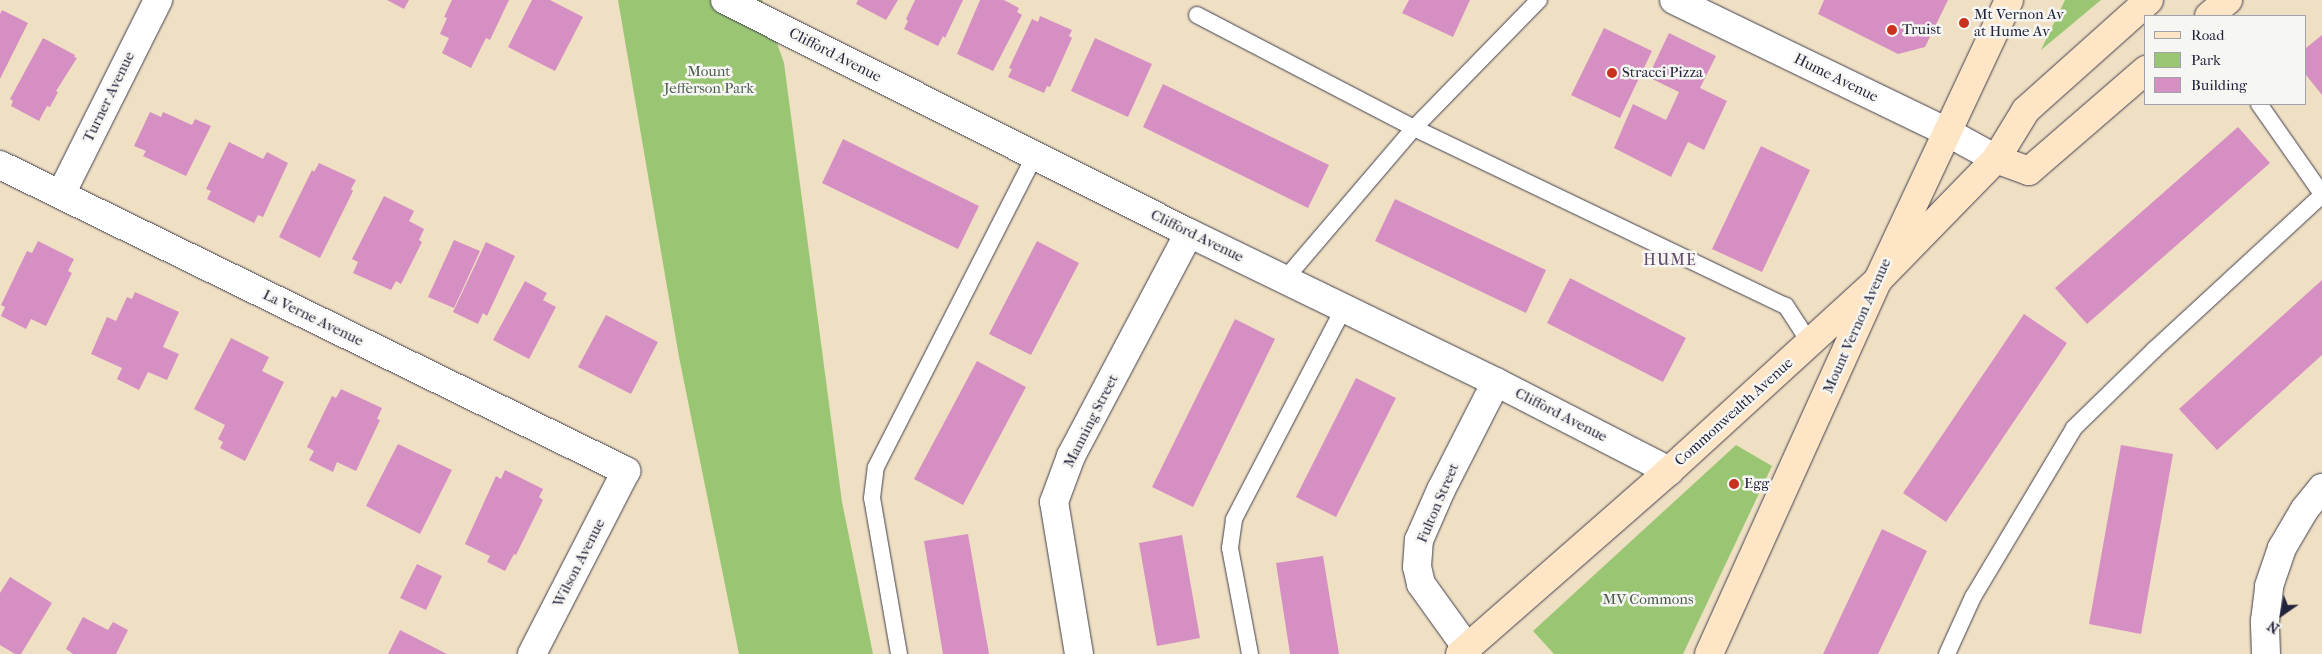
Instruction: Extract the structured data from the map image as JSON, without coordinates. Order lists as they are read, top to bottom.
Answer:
{
  "streets": {
    "street": [
      "Clifford Avenue",
      "Hume Avenue",
      "Turner Avenue",
      "La Verne Avenue",
      "Mount Vernon Avenue",
      "Commonwealth Avenue",
      "Manning Street",
      "Fulton Street",
      "Wilson Avenue"
    ]
  },
  "crossings": [
    ["Clifford Avenue", "Commonwealth Avenue"],
    ["Clifford Avenue", "Manning Street"],
    ["Clifford Avenue", "Fulton Street"],
    ["Hume Avenue", "Mount Vernon Avenue"],
    ["Hume Avenue", "Commonwealth Avenue"],
    ["Turner Avenue", "La Verne Avenue"],
    ["La Verne Avenue", "Wilson Avenue"],
    ["Mount Vernon Avenue", "Commonwealth Avenue"],
    ["Commonwealth Avenue", "Fulton Street"]
  ],
  "districts": ["HUME"],
  "parks": ["Mount Jefferson Park", "MV Commons"],
  "places": [
    "Mt Vernon Av at Hume Av",
    "Truist",
    "Stracci Pizza",
    "Egg"
  ],
  "legend": ["Road", "Park", "Building"],
  "north": "bottom left"
}
